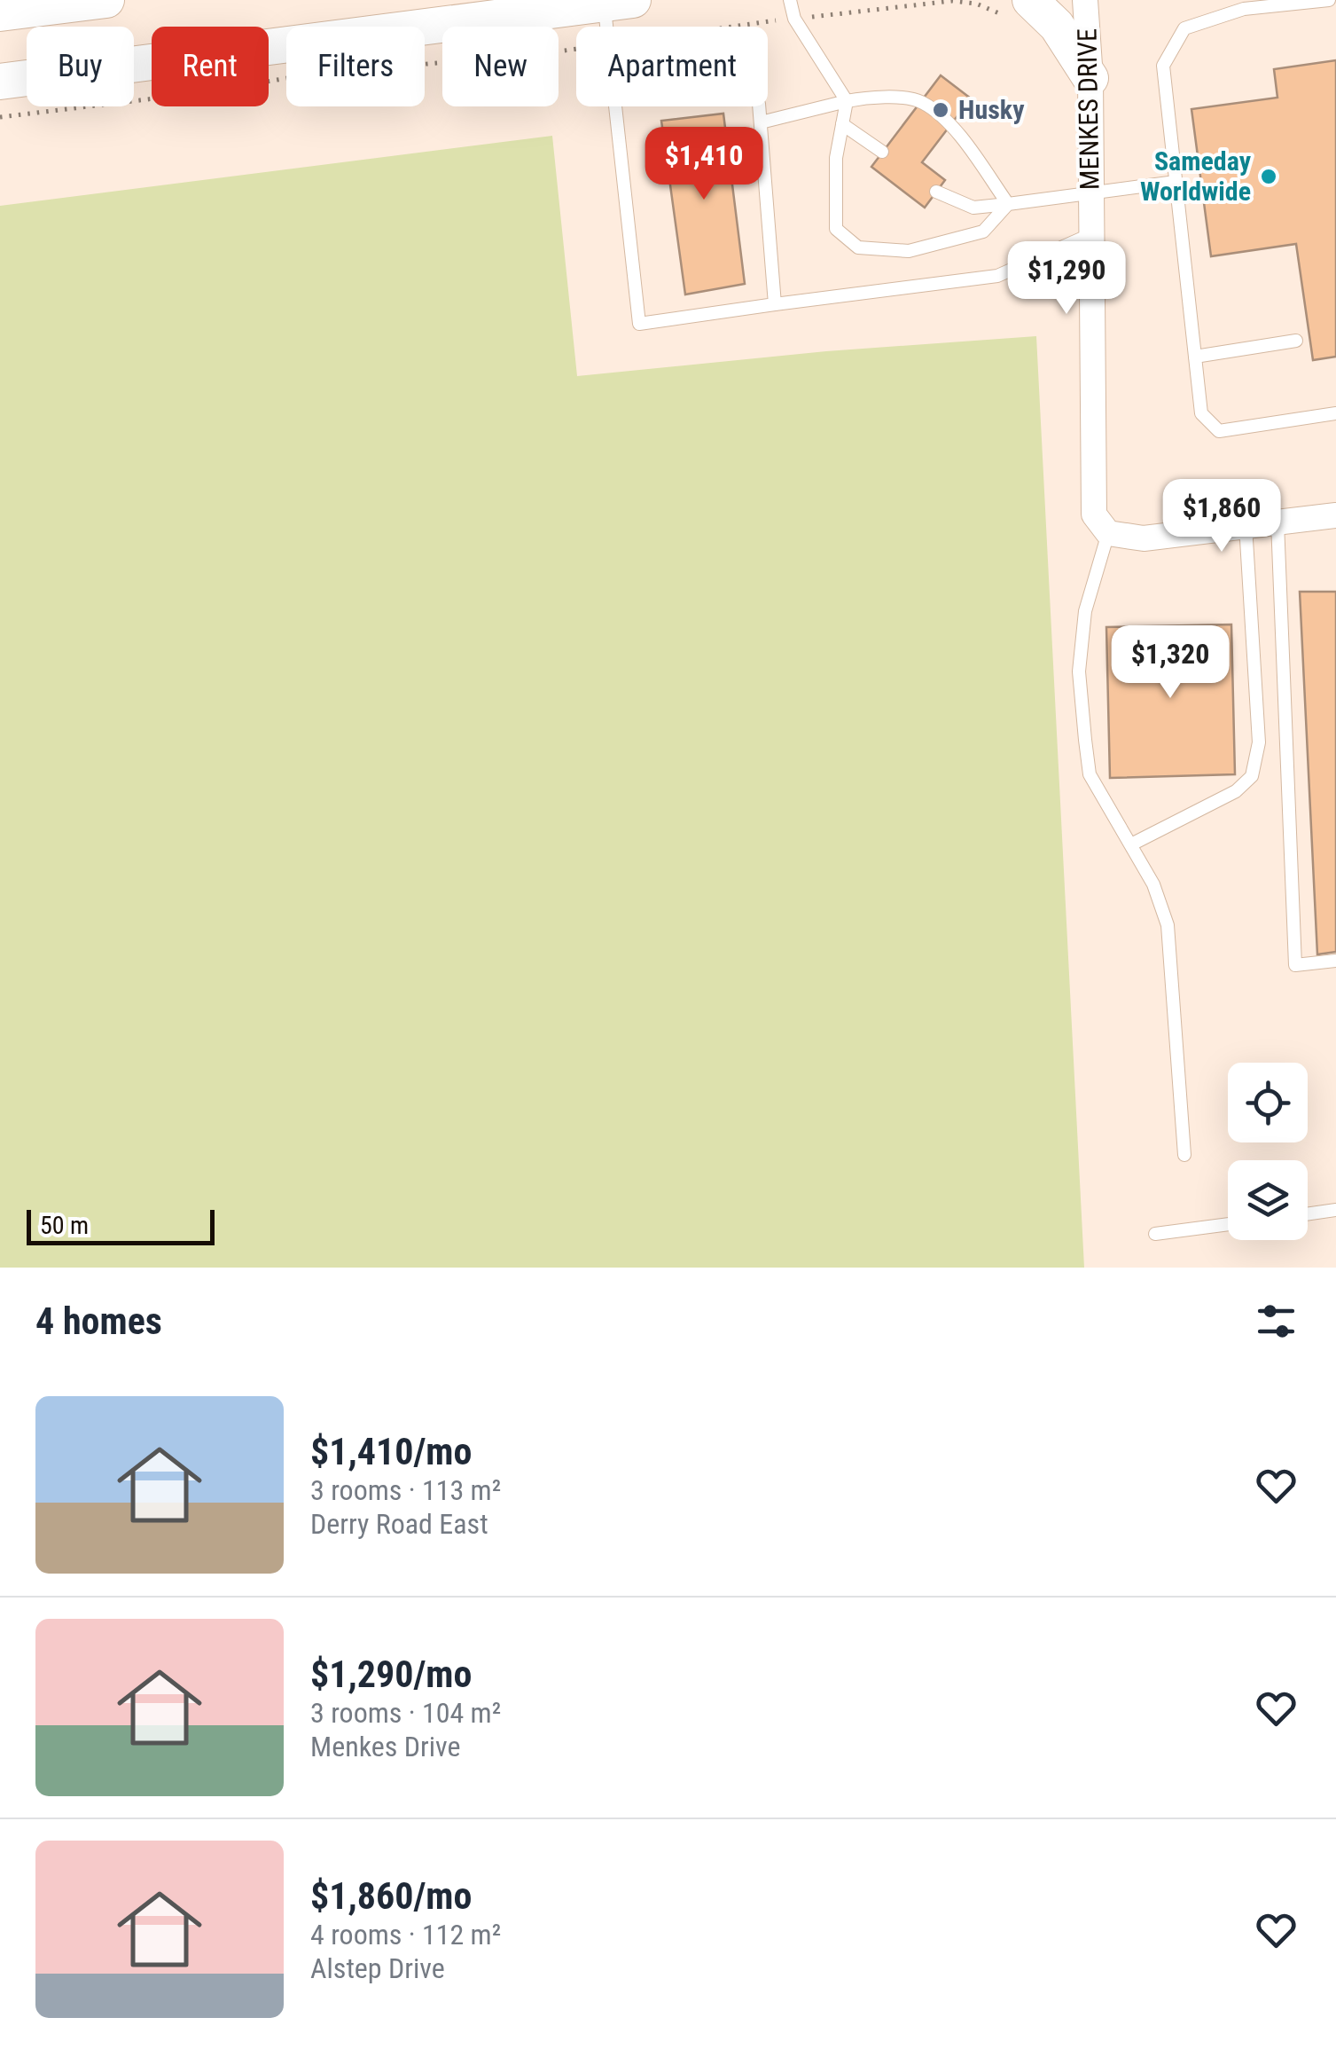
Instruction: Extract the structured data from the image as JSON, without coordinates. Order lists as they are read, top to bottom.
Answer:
{
  "streets": {
    "street": ["MENKES DRIVE"]
  },
  "places": ["Husky", "Sameday Worldwide"],
  "scale_bar": "50 m",
  "page": {
    "chip": [
      "Buy",
      "Rent",
      "Filters",
      "New",
      "Apartment"
    ],
    "price": [
      "$1,410",
      "$1,290",
      "$1,860",
      "$1,320"
    ],
    "scale": "50 m",
    "heading": "4 homes",
    "list": [
      {
        "name": "$1,410/mo",
        "note": "3 rooms · 113 m² · Derry Road East"
      },
      {
        "name": "$1,290/mo",
        "note": "3 rooms · 104 m² · Menkes Drive"
      },
      {
        "name": "$1,860/mo",
        "note": "4 rooms · 112 m² · Alstep Drive"
      }
    ]
  }
}
